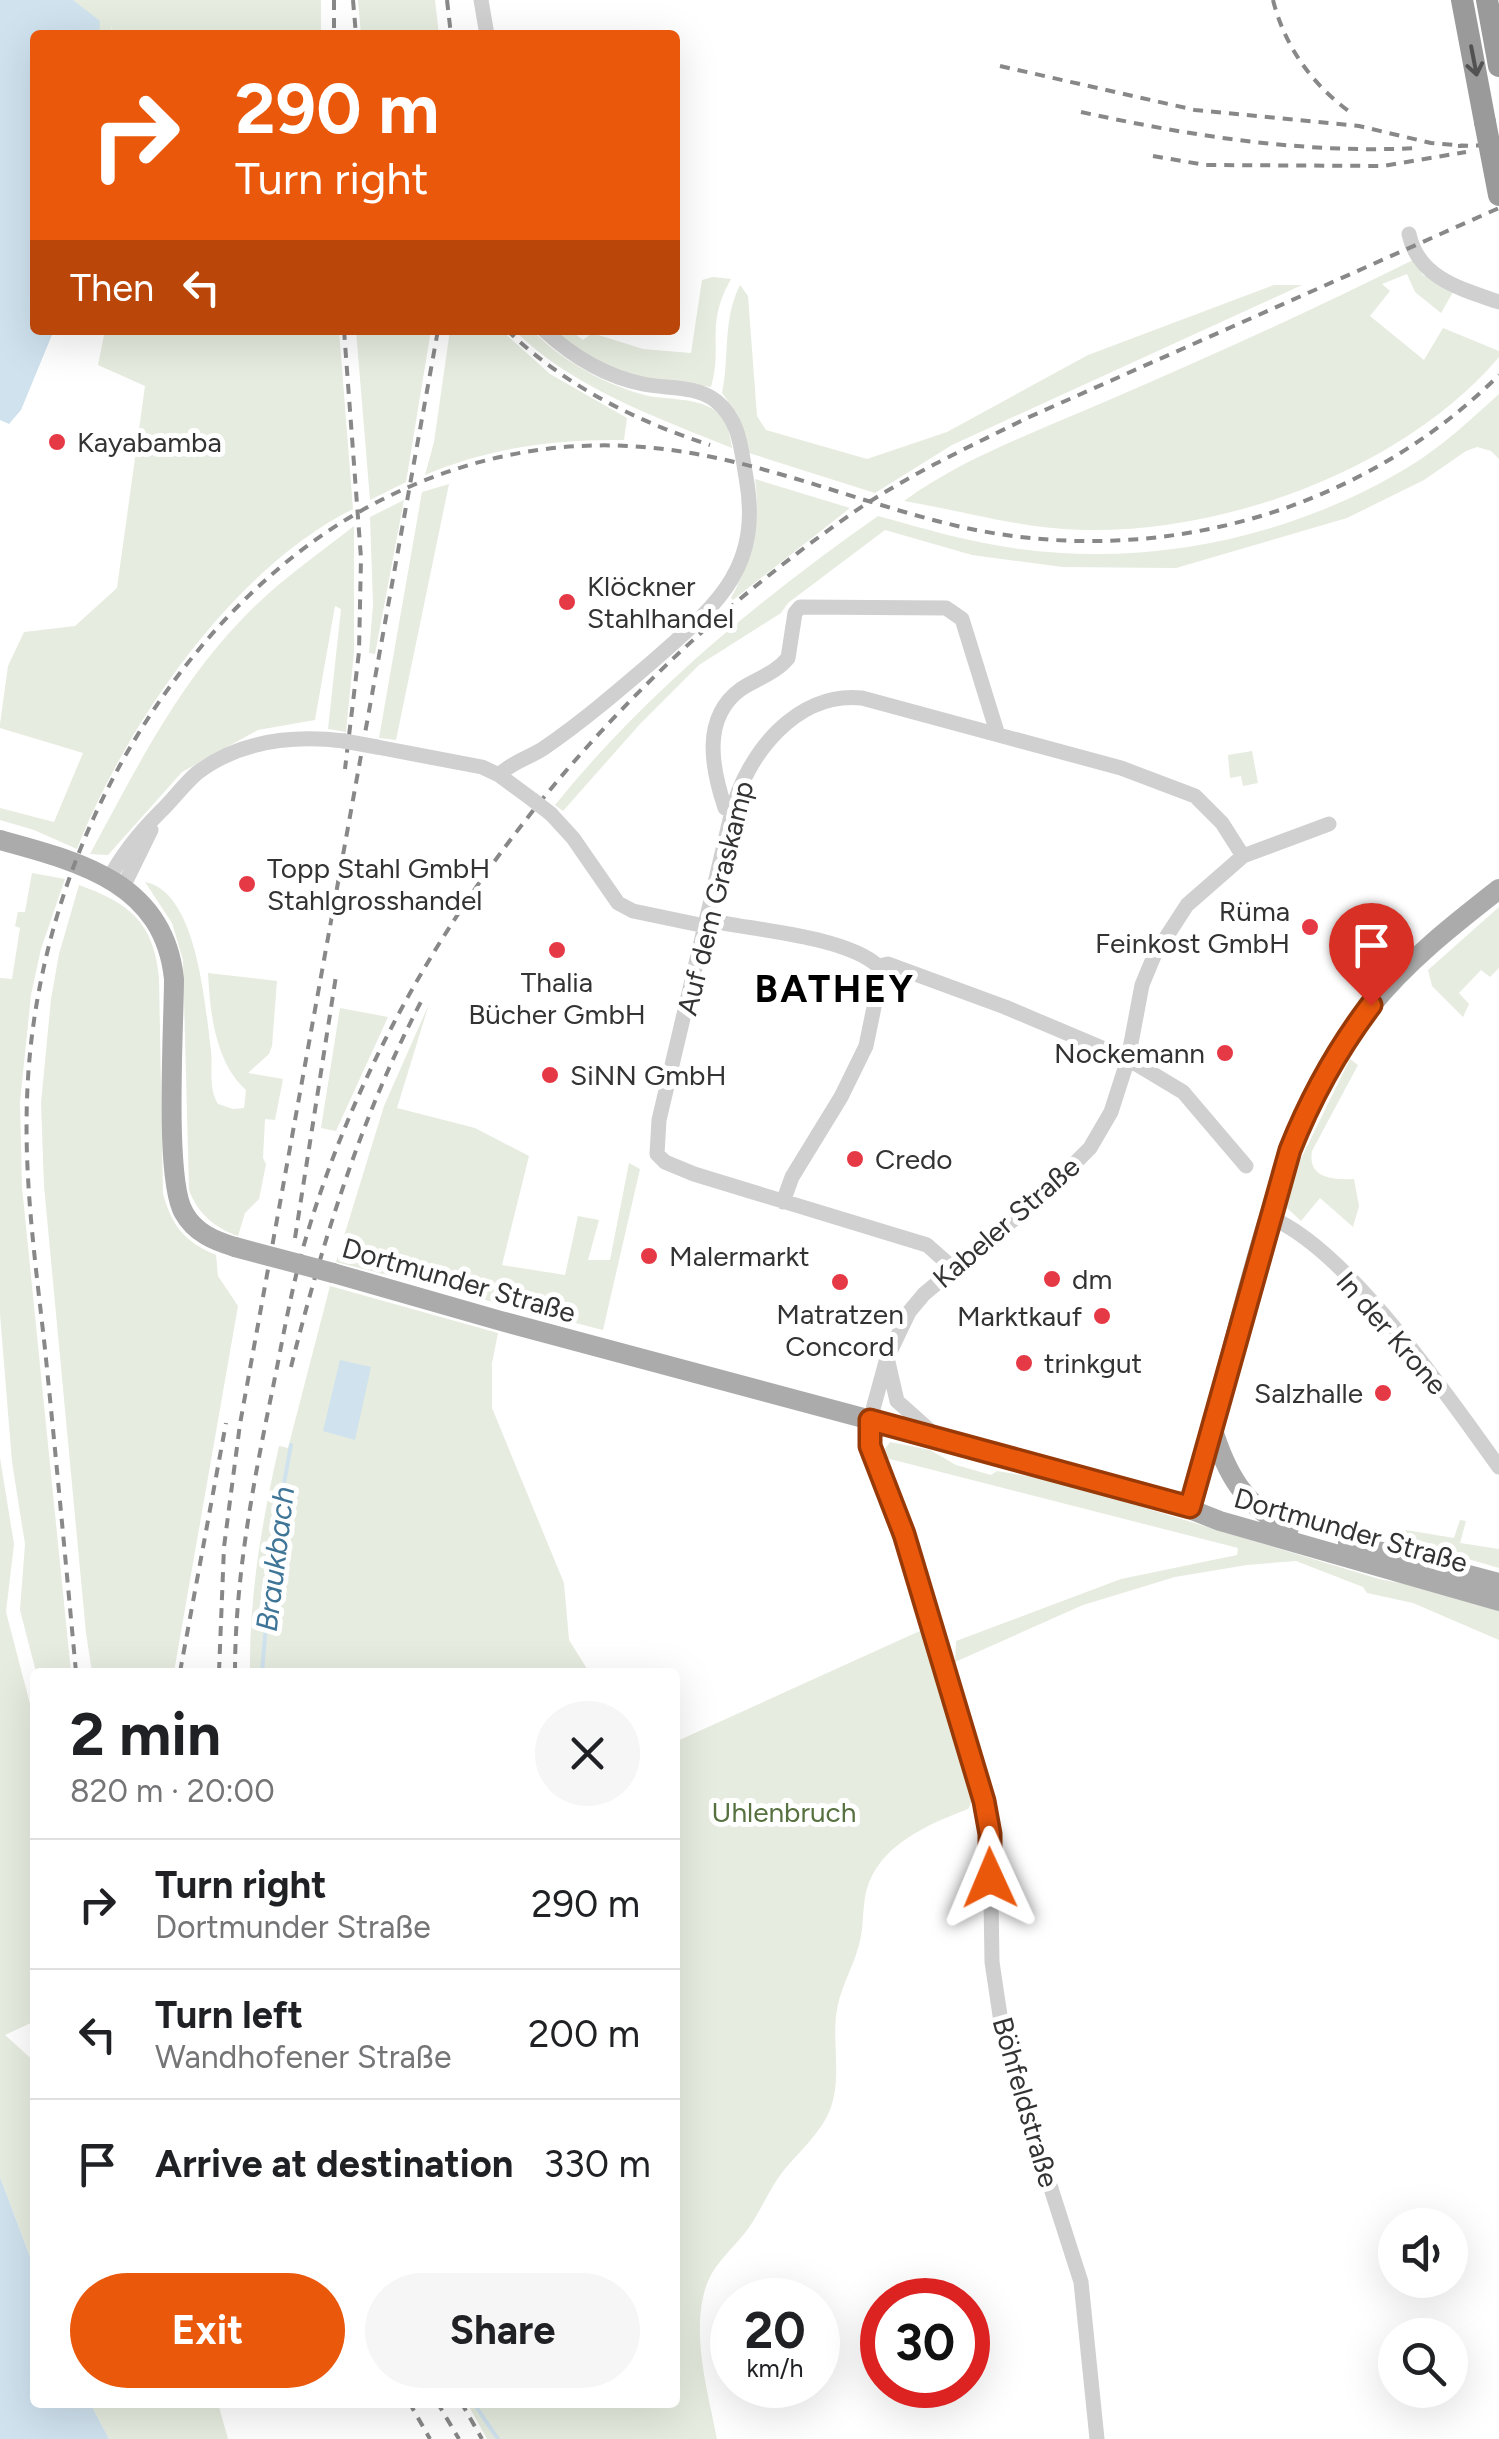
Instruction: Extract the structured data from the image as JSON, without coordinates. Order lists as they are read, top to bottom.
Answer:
{
  "streets": {
    "main road": ["Dortmunder Straße"],
    "street": [
      "Auf dem Graskamp",
      "Kabeler Straße",
      "In der Krone",
      "Böhfeldstraße"
    ]
  },
  "crossings": [
    ["Auf dem Graskamp", "Kabeler Straße"],
    ["Kabeler Straße", "Dortmunder Straße"],
    ["Kabeler Straße", "Böhfeldstraße"],
    ["Dortmunder Straße", "Böhfeldstraße"]
  ],
  "districts": ["BATHEY"],
  "water": ["Braukbach"],
  "parks": ["Uhlenbruch"],
  "places": [
    "Kayabamba",
    "Klöckner Stahlhandel",
    "Topp Stahl GmbH Stahlgrosshandel",
    "Rüma Feinkost GmbH",
    "Thalia Bücher GmbH",
    "Nockemann",
    "SiNN GmbH",
    "Credo",
    "Malermarkt",
    "dm",
    "Matratzen Concord",
    "Marktkauf",
    "trinkgut",
    "Salzhalle"
  ],
  "page": {
    "turn": ["290 m", "Turn right"],
    "then": "Then",
    "heading": ["2 min", "820 m · 20:00"],
    "list": [
      {
        "name": "Turn right",
        "note": "Dortmunder Straße",
        "value": "290 m"
      },
      {
        "name": "Turn left",
        "note": "Wandhofener Straße",
        "value": "200 m"
      },
      {
        "name": "Arrive at destination",
        "value": "330 m"
      }
    ],
    "buttons": ["Exit", "Share"],
    "speed": "20 km/h",
    "limit": "30"
  }
}
